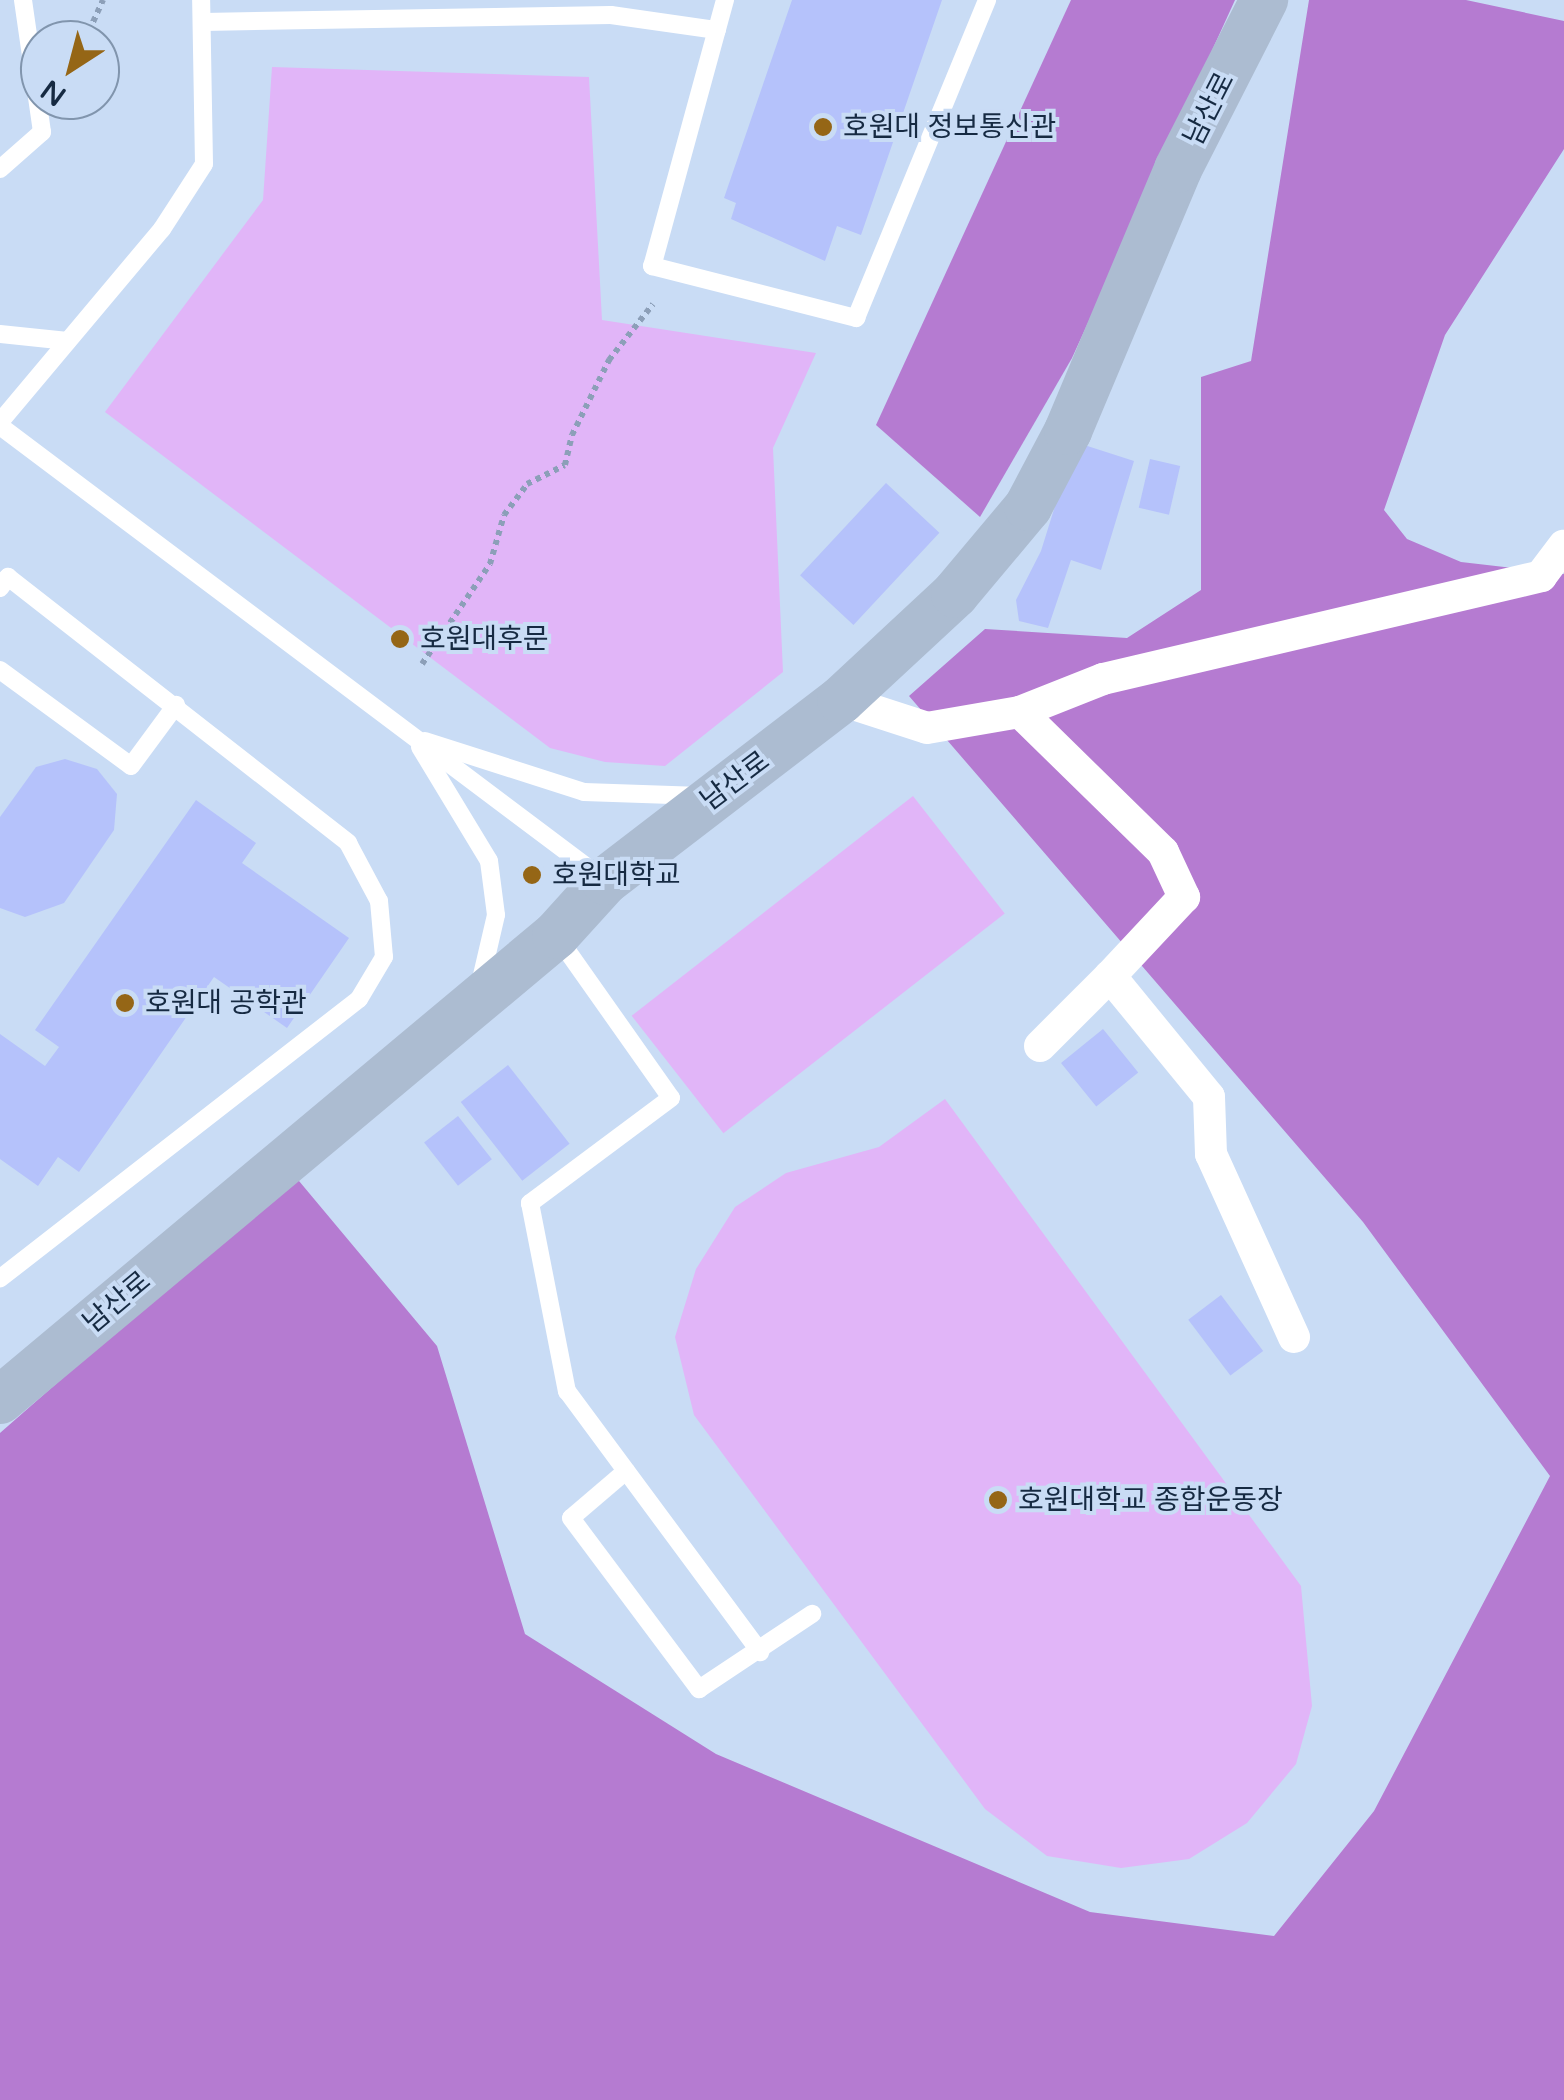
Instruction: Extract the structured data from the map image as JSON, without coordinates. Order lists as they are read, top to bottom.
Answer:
{
  "streets": {
    "street": ["남산로"]
  },
  "places": [
    "호원대 정보통신관",
    "호원대후문",
    "호원대학교",
    "호원대 공학관",
    "호원대학교 종합운동장"
  ],
  "north": "bottom left"
}
